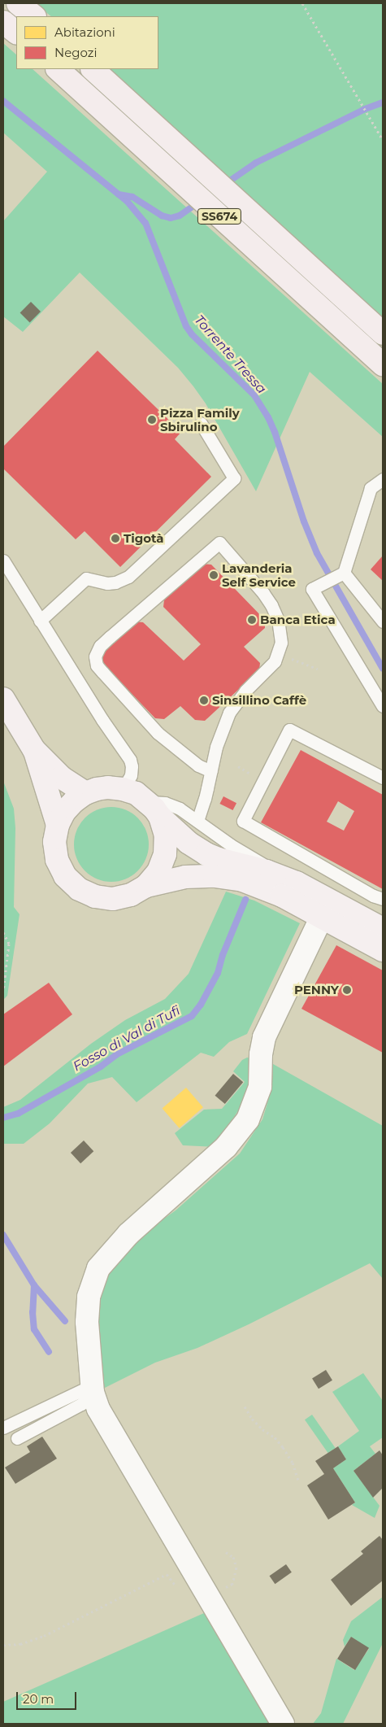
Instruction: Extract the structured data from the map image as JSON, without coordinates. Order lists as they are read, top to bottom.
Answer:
{
  "streets": {
    "highway": ["SS674"]
  },
  "water": ["Torrente Tressa", "Fosso di Val di Tufi"],
  "places": [
    "Pizza Family Sbirulino",
    "Tigotà",
    "Lavanderia Self Service",
    "Banca Etica",
    "Sinsillino Caffè",
    "PENNY"
  ],
  "legend": ["Abitazioni", "Negozi"],
  "scale_bar": "20 m"
}
